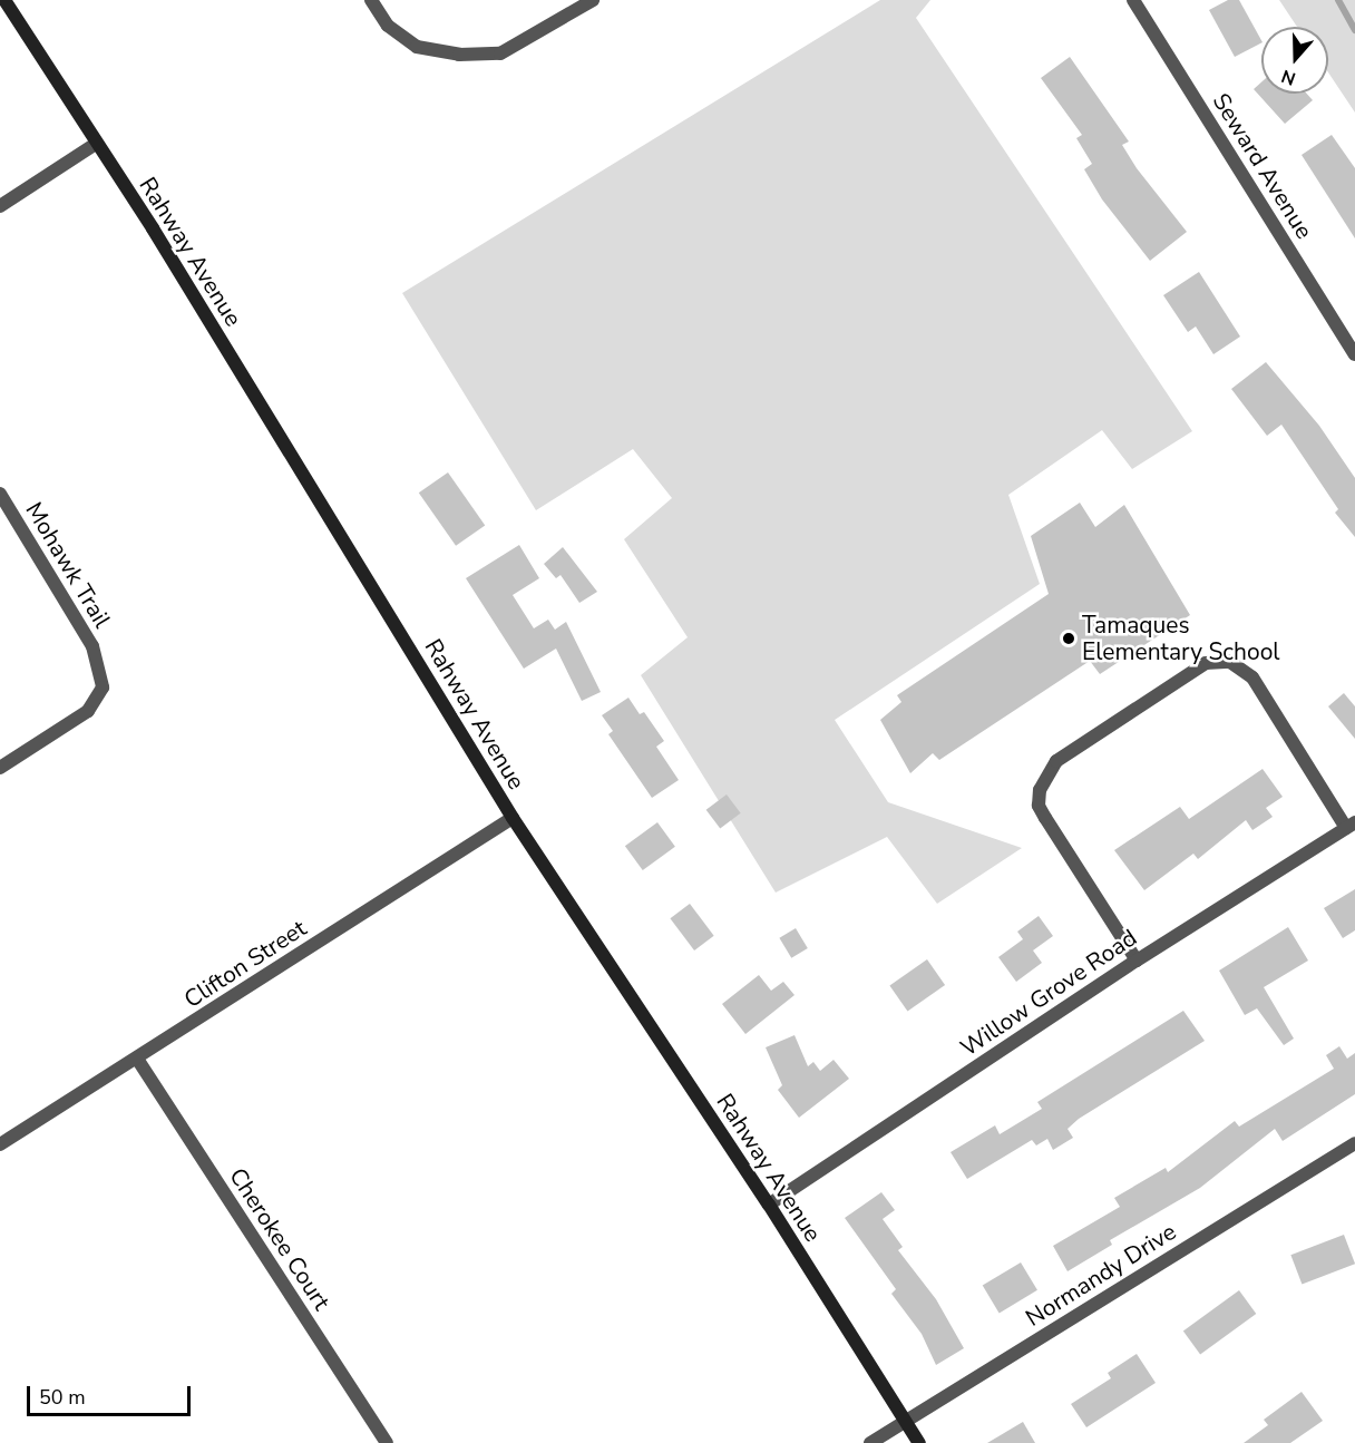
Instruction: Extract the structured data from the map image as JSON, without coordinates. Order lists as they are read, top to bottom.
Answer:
{
  "streets": {
    "street": [
      "Seward Avenue",
      "Rahway Avenue",
      "Mohawk Trail",
      "Clifton Street",
      "Willow Grove Road",
      "Cherokee Court",
      "Normandy Drive"
    ]
  },
  "crossings": [
    ["Rahway Avenue", "Clifton Street"],
    ["Rahway Avenue", "Willow Grove Road"],
    ["Rahway Avenue", "Normandy Drive"],
    ["Clifton Street", "Cherokee Court"]
  ],
  "places": ["Tamaques Elementary School"],
  "scale_bar": "50 m",
  "north": "bottom"
}
